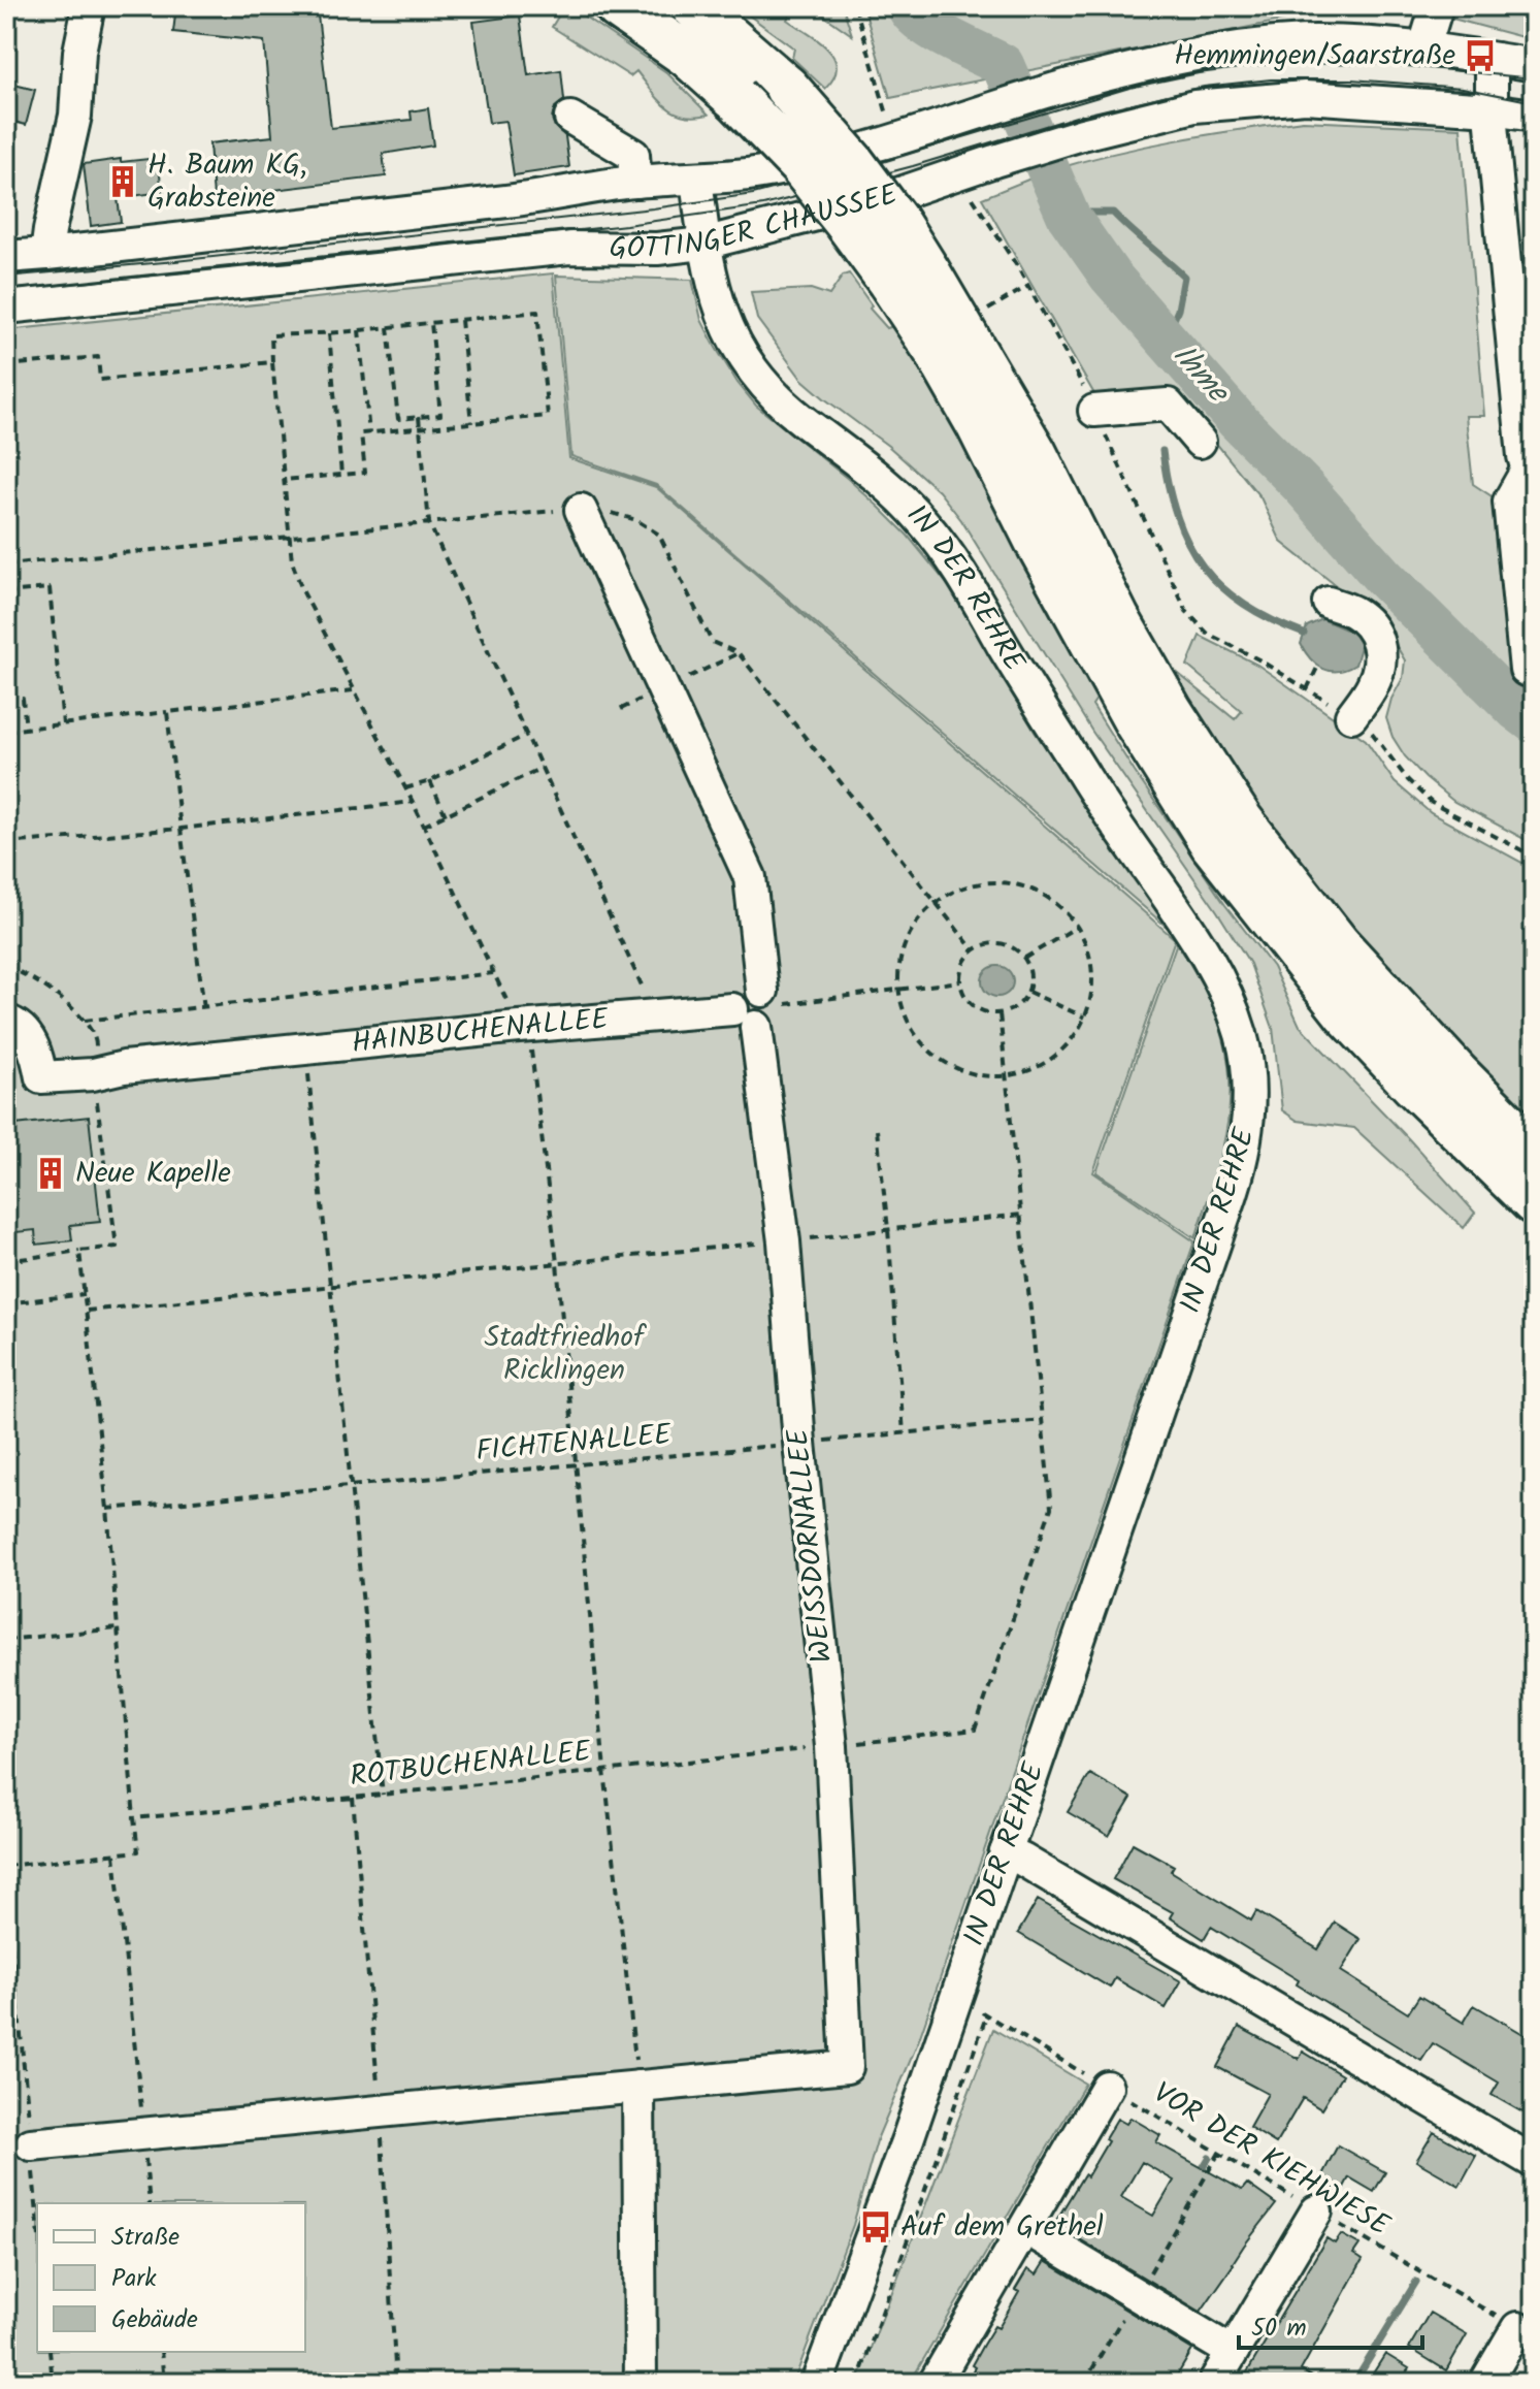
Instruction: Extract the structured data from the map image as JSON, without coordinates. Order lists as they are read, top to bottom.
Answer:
{
  "streets": {
    "street": [
      "GÖTTINGER CHAUSSEE",
      "IN DER REHRE",
      "HAINBUCHENALLEE",
      "WEISSDORNALLEE"
    ],
    "path": ["FICHTENALLEE", "ROTBUCHENALLEE", "VOR DER KIEHWIESE"]
  },
  "crossings": [
    ["GÖTTINGER CHAUSSEE", "IN DER REHRE"],
    ["HAINBUCHENALLEE", "WEISSDORNALLEE"],
    ["FICHTENALLEE", "WEISSDORNALLEE"],
    ["FICHTENALLEE", "ROTBUCHENALLEE"],
    ["WEISSDORNALLEE", "ROTBUCHENALLEE"]
  ],
  "water": ["Ihme"],
  "parks": ["Stadtfriedhof Ricklingen"],
  "places": {
    "bus stop": ["Hemmingen/Saarstraße", "Auf dem Grethel"],
    "building": ["H. Baum KG, Grabsteine", "Neue Kapelle"]
  },
  "legend": ["Straße", "Park", "Gebäude"],
  "scale_bar": "50 m"
}
